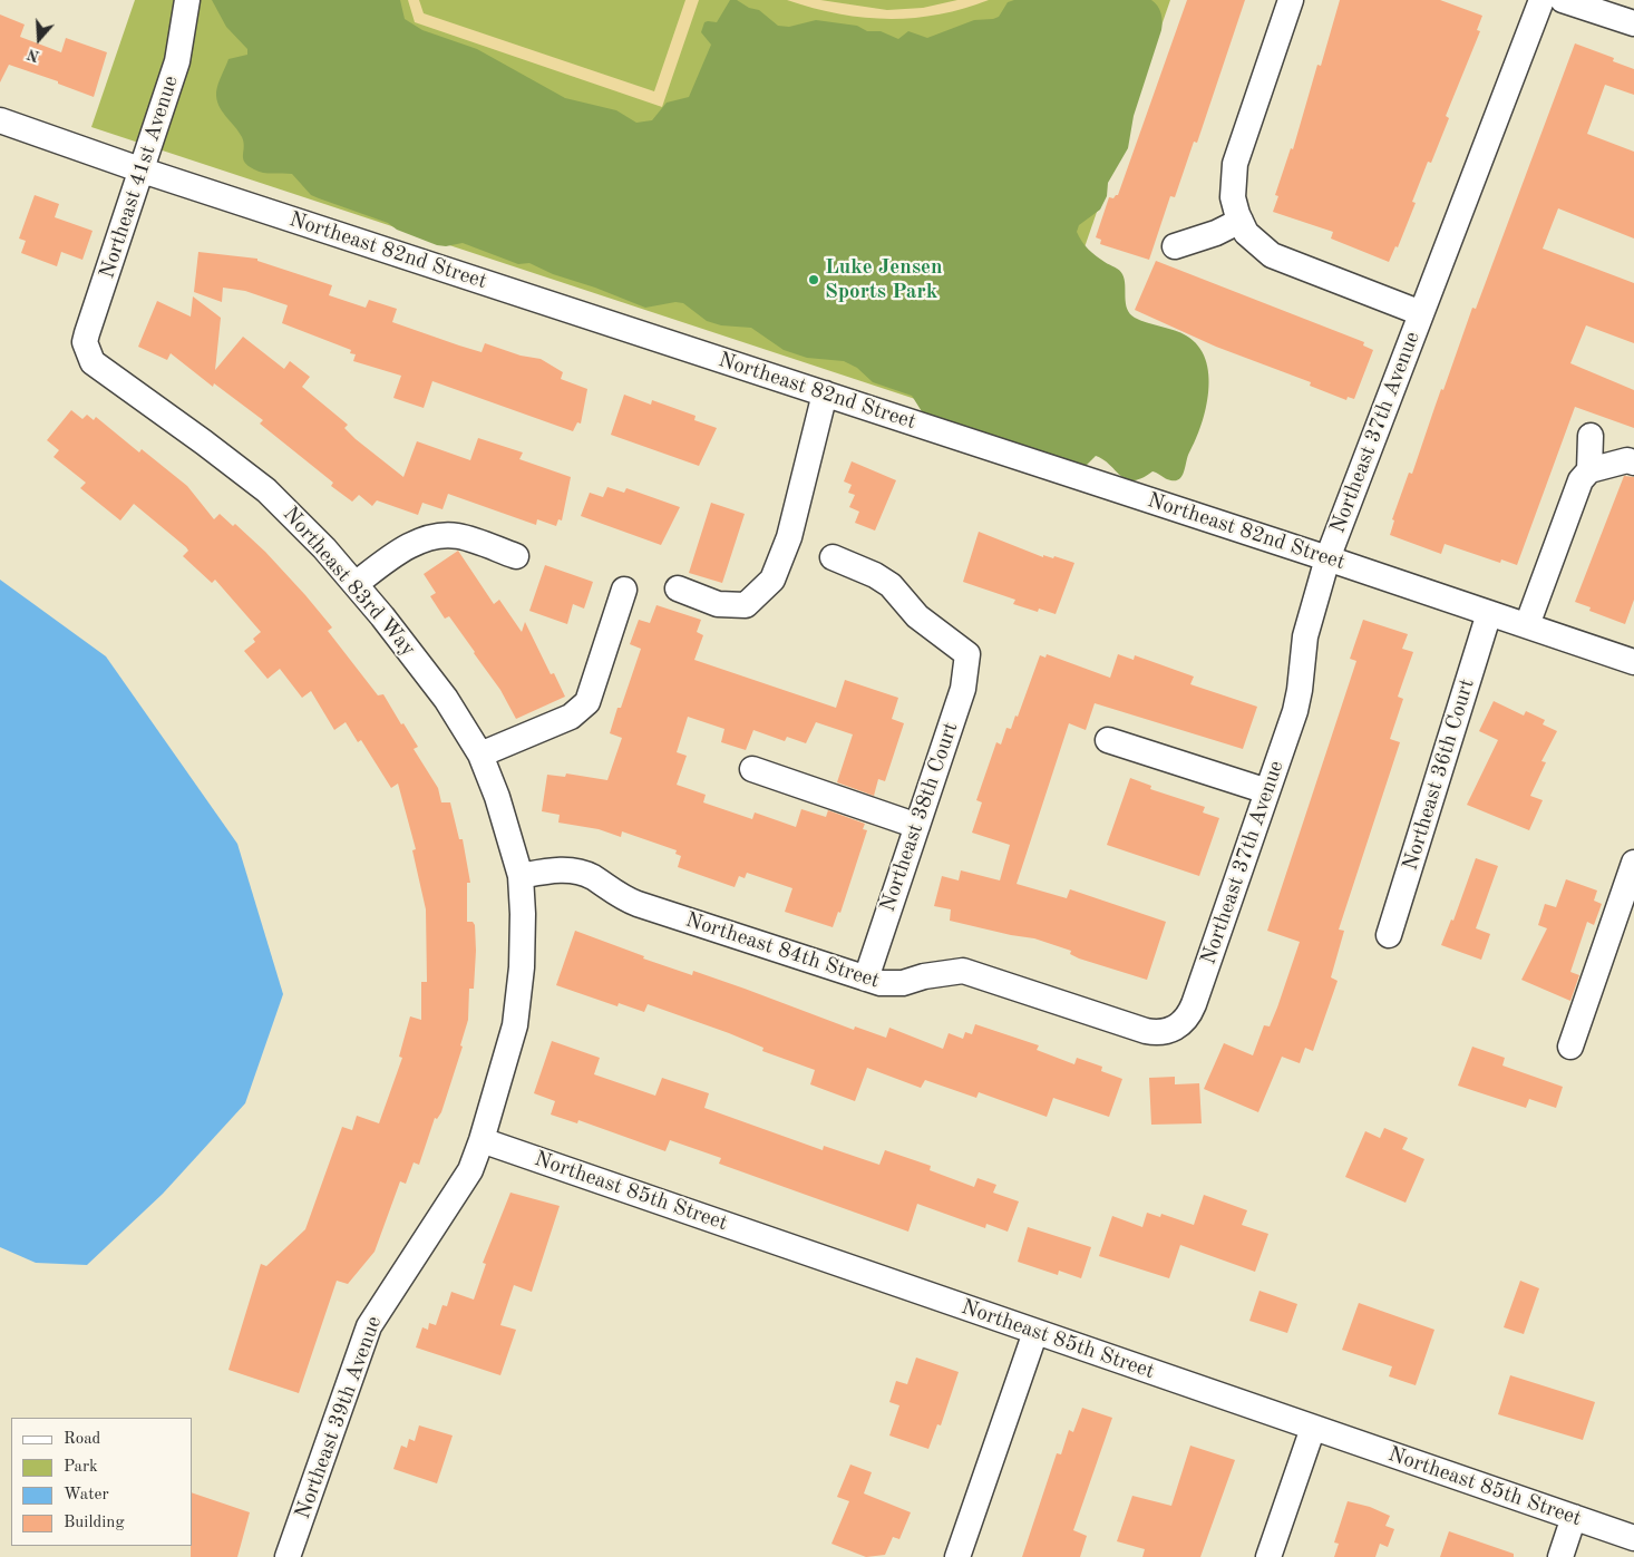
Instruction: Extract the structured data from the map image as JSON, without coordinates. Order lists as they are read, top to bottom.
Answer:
{
  "streets": {
    "street": [
      "Northeast 41st Avenue",
      "Northeast 82nd Street",
      "Northeast 37th Avenue",
      "Northeast 83rd Way",
      "Northeast 36th Court",
      "Northeast 38th Court",
      "Northeast 84th Street",
      "Northeast 85th Street",
      "Northeast 39th Avenue"
    ]
  },
  "crossings": [
    ["Northeast 41st Avenue", "Northeast 82nd Street"],
    ["Northeast 41st Avenue", "Northeast 83rd Way"],
    ["Northeast 82nd Street", "Northeast 37th Avenue"],
    ["Northeast 82nd Street", "Northeast 36th Court"],
    ["Northeast 37th Avenue", "Northeast 84th Street"],
    ["Northeast 83rd Way", "Northeast 84th Street"],
    ["Northeast 83rd Way", "Northeast 39th Avenue"],
    ["Northeast 38th Court", "Northeast 84th Street"],
    ["Northeast 84th Street", "Northeast 39th Avenue"],
    ["Northeast 85th Street", "Northeast 39th Avenue"]
  ],
  "places": ["Luke Jensen Sports Park"],
  "legend": [
    "Road",
    "Park",
    "Water",
    "Building"
  ],
  "north": "bottom"
}
